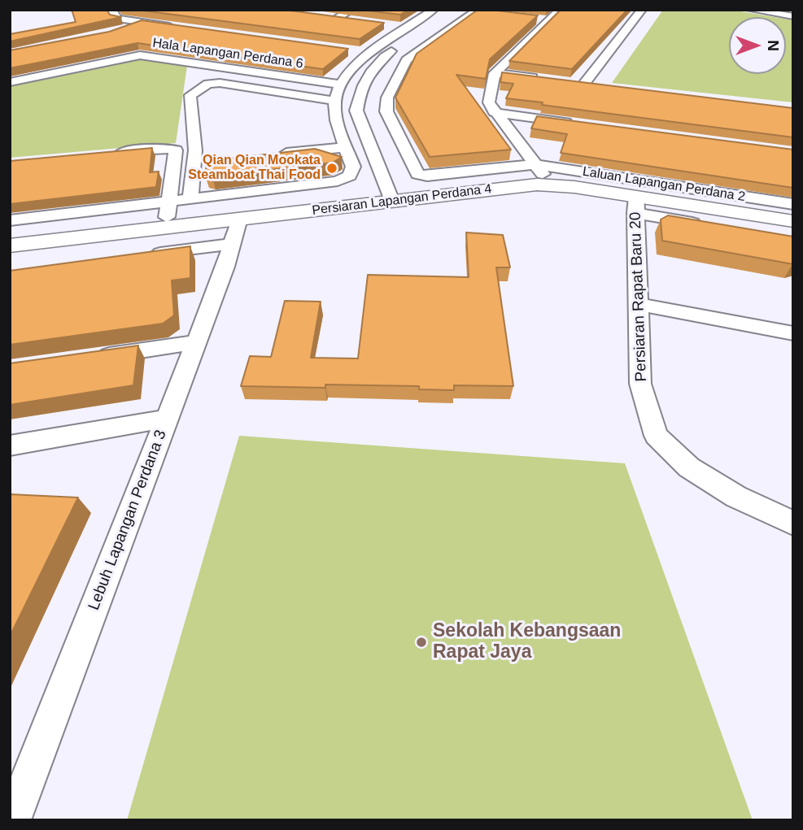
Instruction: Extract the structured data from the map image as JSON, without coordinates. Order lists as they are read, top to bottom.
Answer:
{
  "streets": {
    "street": [
      "Hala Lapangan Perdana 6",
      "Laluan Lapangan Perdana 2",
      "Persiaran Lapangan Perdana 4",
      "Persiaran Rapat Baru 20",
      "Lebuh Lapangan Perdana 3"
    ]
  },
  "crossings": [
    ["Persiaran Lapangan Perdana 4", "Persiaran Rapat Baru 20"],
    ["Persiaran Lapangan Perdana 4", "Lebuh Lapangan Perdana 3"]
  ],
  "places": ["Qian Qian Mookata Steamboat Thai Food", "Sekolah Kebangsaan Rapat Jaya"],
  "north": "right"
}
